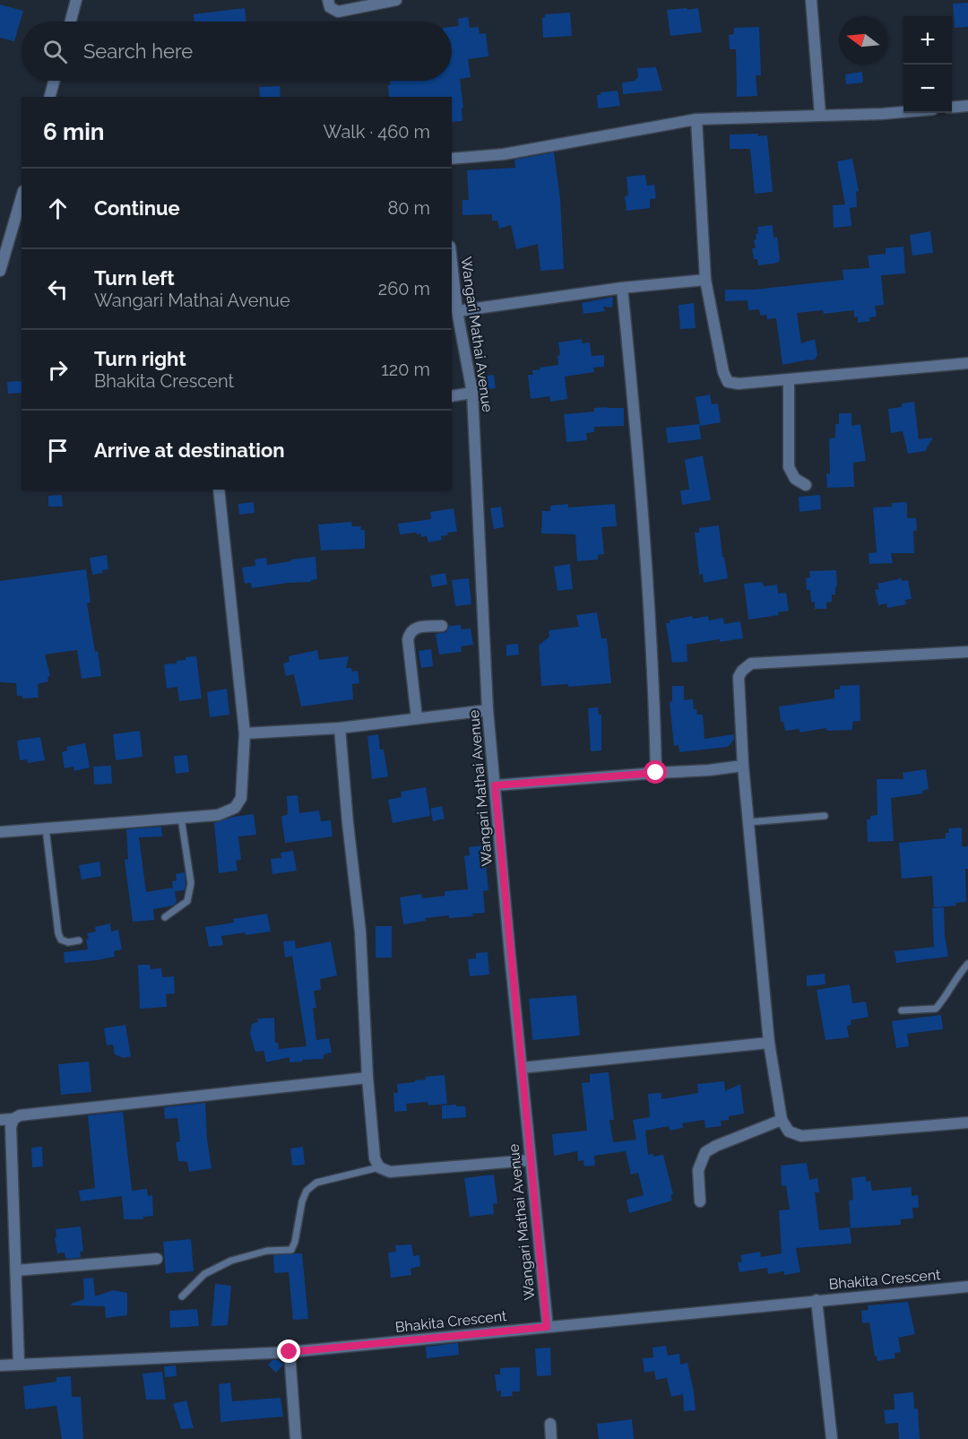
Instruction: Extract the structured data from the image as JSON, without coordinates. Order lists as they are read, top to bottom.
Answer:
{
  "streets": {
    "street": ["Wangari Mathai Avenue", "Bhakita Crescent"]
  },
  "crossings": [
    ["Wangari Mathai Avenue", "Bhakita Crescent"]
  ],
  "north": "left",
  "page": {
    "map_buttons": ["+", "−"],
    "search": "Search here",
    "heading": ["6 min", "Walk · 460 m"],
    "list": [
      ["Continue", "80 m"],
      ["Turn left", "Wangari Mathai Avenue", "260 m"],
      ["Turn right", "Bhakita Crescent", "120 m"],
      "Arrive at destination"
    ]
  }
}
